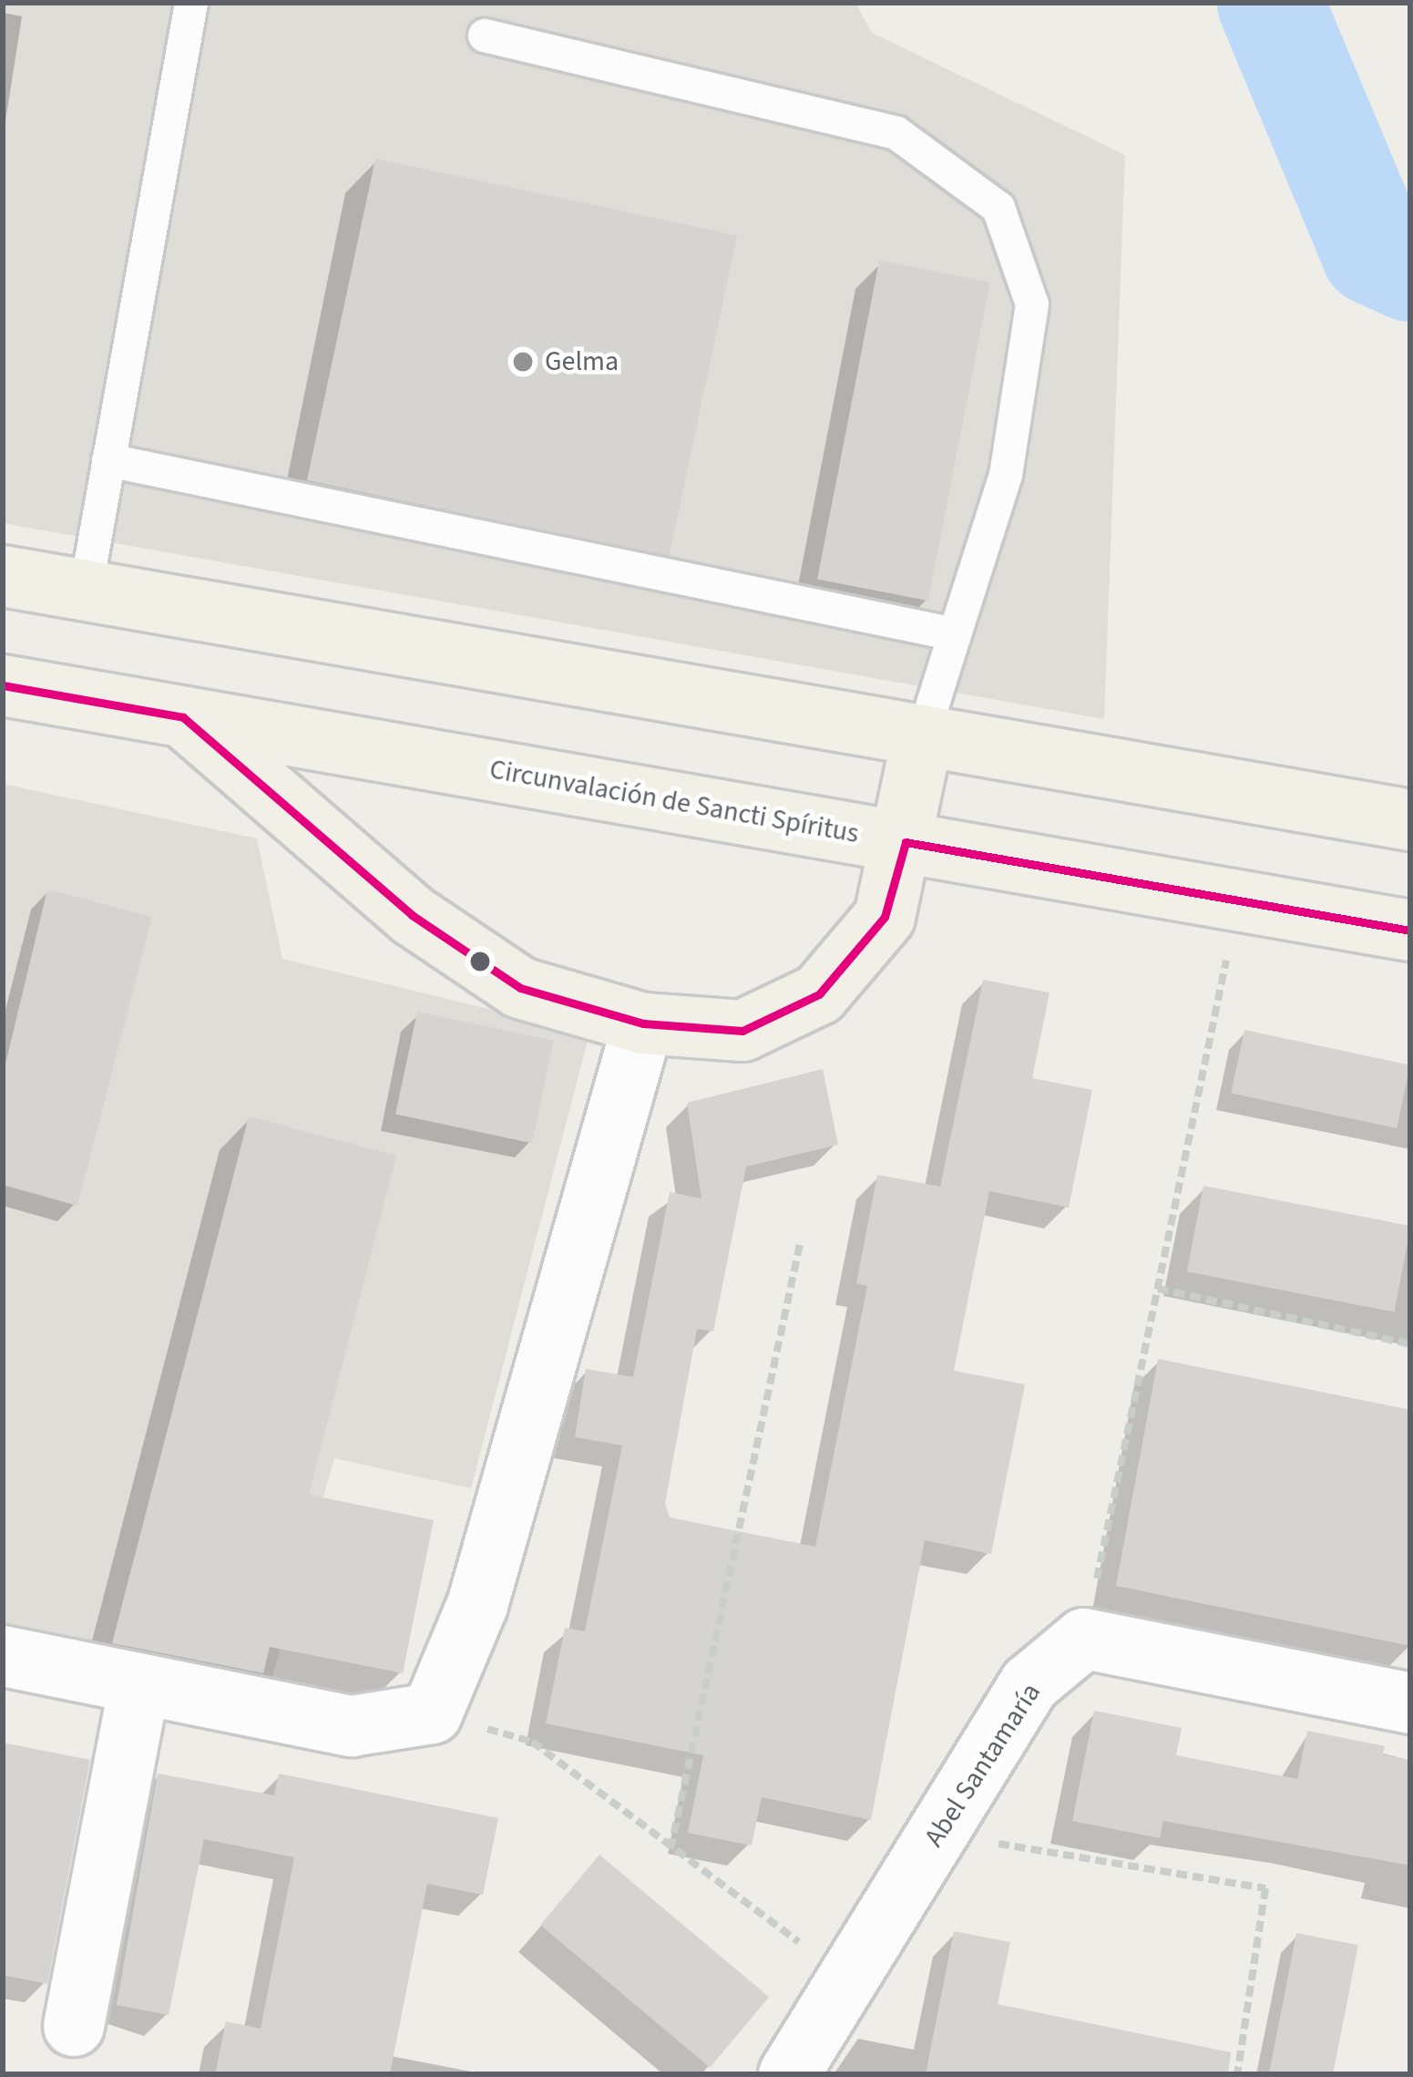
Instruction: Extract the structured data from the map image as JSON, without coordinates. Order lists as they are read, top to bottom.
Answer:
{
  "streets": {
    "highway": ["Circunvalación de Sancti Spíritus"],
    "street": ["Abel Santamaría"]
  },
  "places": ["Gelma"]
}
